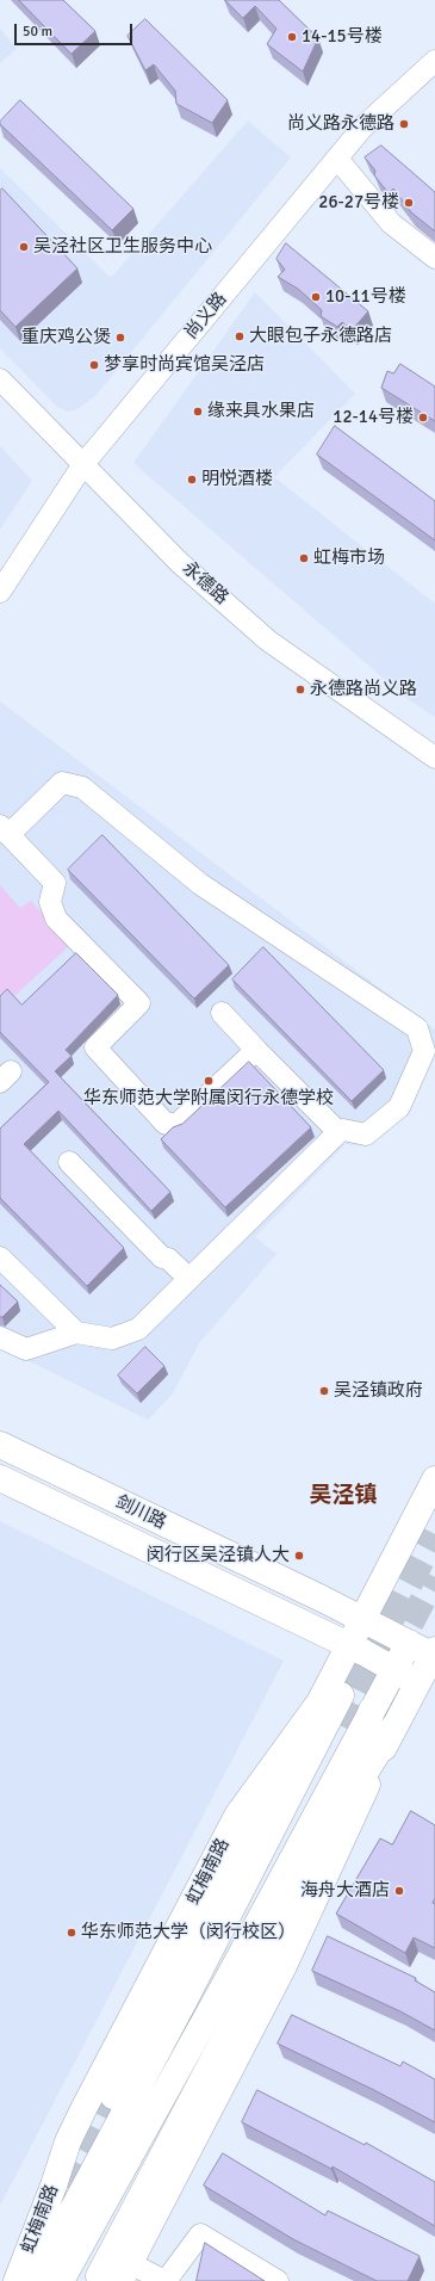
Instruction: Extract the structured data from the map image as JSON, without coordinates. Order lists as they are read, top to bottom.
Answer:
{
  "streets": {
    "main road": ["剑川路", "虹梅南路"],
    "street": ["尚义路", "永德路"]
  },
  "crossings": [
    ["尚义路", "永德路"],
    ["剑川路", "虹梅南路"]
  ],
  "districts": ["吴泾镇"],
  "places": [
    "14-15号楼",
    "尚义路永德路",
    "26-27号楼",
    "吴泾社区卫生服务中心",
    "10-11号楼",
    "大眼包子永德路店",
    "重庆鸡公煲",
    "梦享时尚宾馆吴泾店",
    "缘来具水果店",
    "12-14号楼",
    "明悦酒楼",
    "虹梅市场",
    "永德路尚义路",
    "华东师范大学附属闵行永德学校",
    "吴泾镇政府",
    "闵行区吴泾镇人大",
    "海舟大酒店",
    "华东师范大学（闵行校区）"
  ],
  "scale_bar": "50 m"
}
